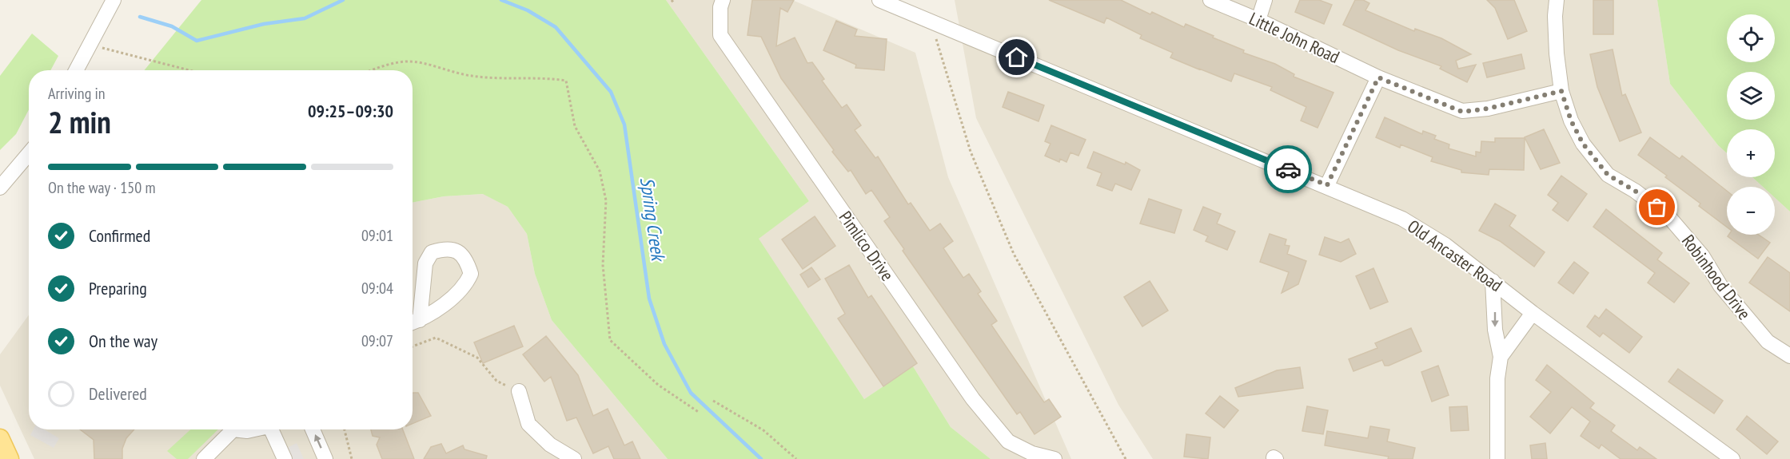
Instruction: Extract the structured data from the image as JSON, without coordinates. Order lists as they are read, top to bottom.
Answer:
{
  "streets": {
    "street": [
      "Little John Road",
      "Pimlico Drive",
      "Old Ancaster Road",
      "Robinhood Drive"
    ]
  },
  "crossings": [
    ["Little John Road", "Robinhood Drive"]
  ],
  "water": ["Spring Creek"],
  "page": {
    "map_buttons": ["+", "−"],
    "heading": ["2 min", "Arriving in", "09:25–09:30"],
    "bar": "On the way · 150 m",
    "list": [
      ["Confirmed", "09:01"],
      ["Preparing", "09:04"],
      ["On the way", "09:07"],
      "Delivered"
    ]
  }
}
